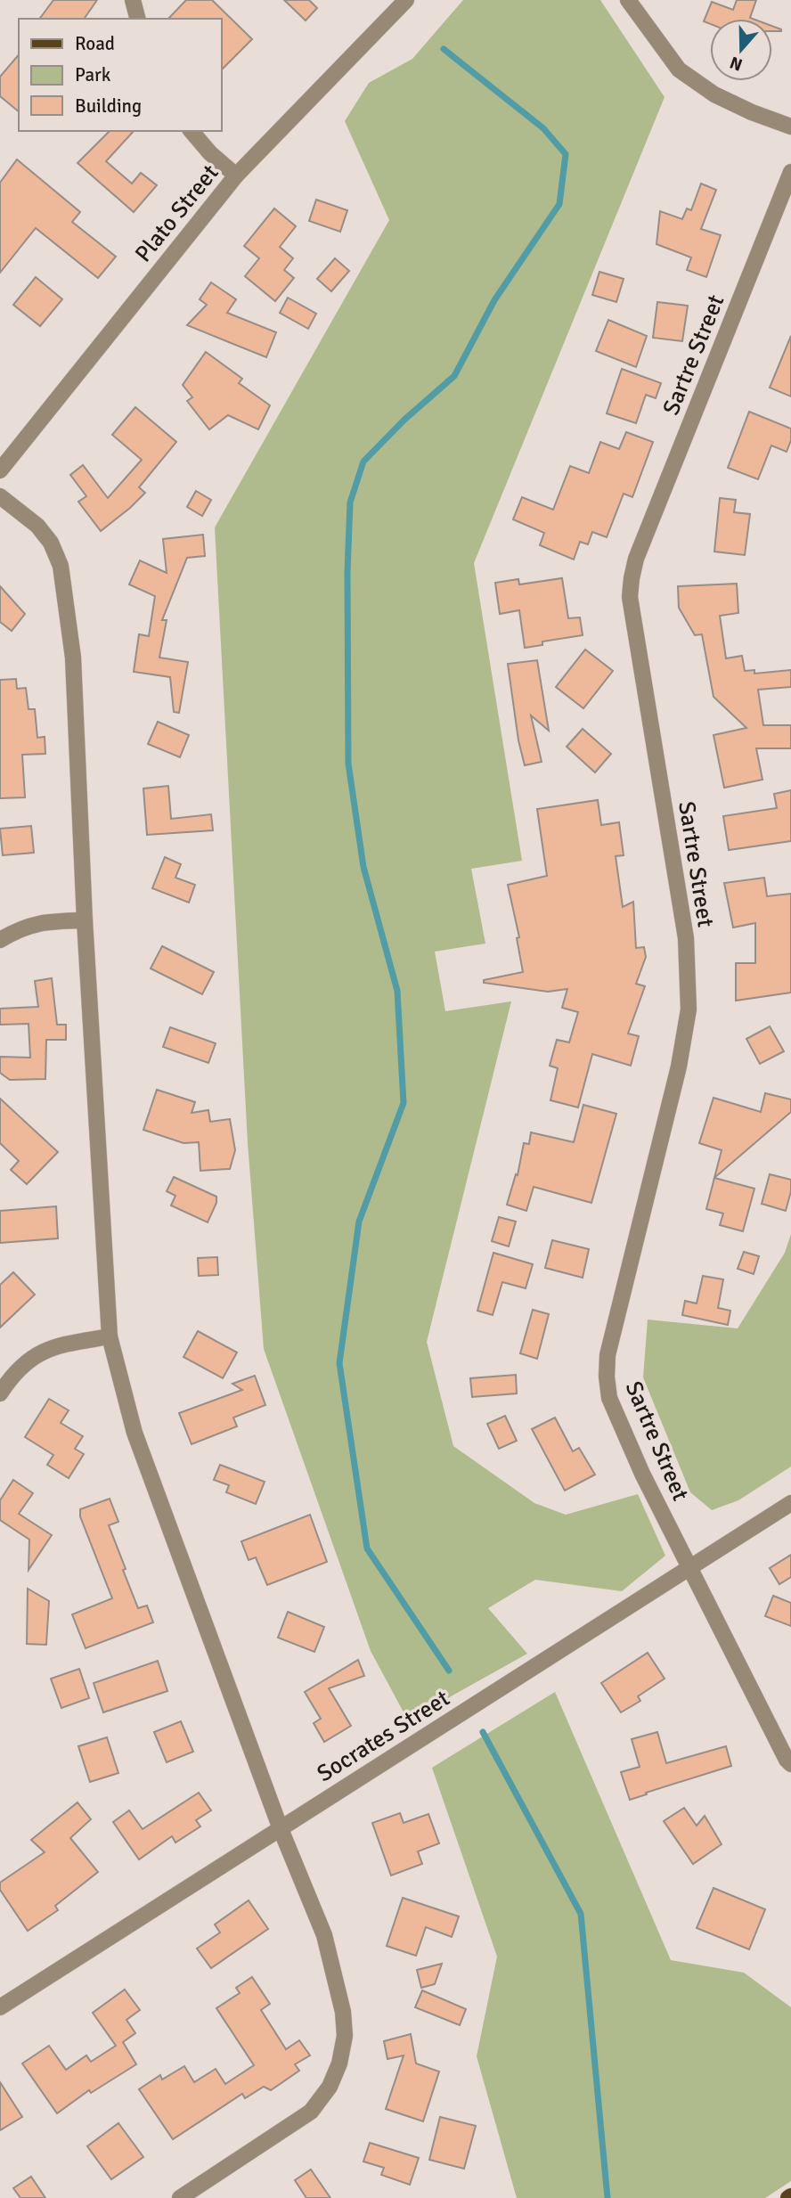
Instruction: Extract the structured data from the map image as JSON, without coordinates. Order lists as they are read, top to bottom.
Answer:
{
  "streets": {
    "street": ["Plato Street", "Sartre Street", "Socrates Street"]
  },
  "crossings": [
    ["Sartre Street", "Socrates Street"]
  ],
  "legend": ["Road", "Park", "Building"],
  "north": "bottom"
}
